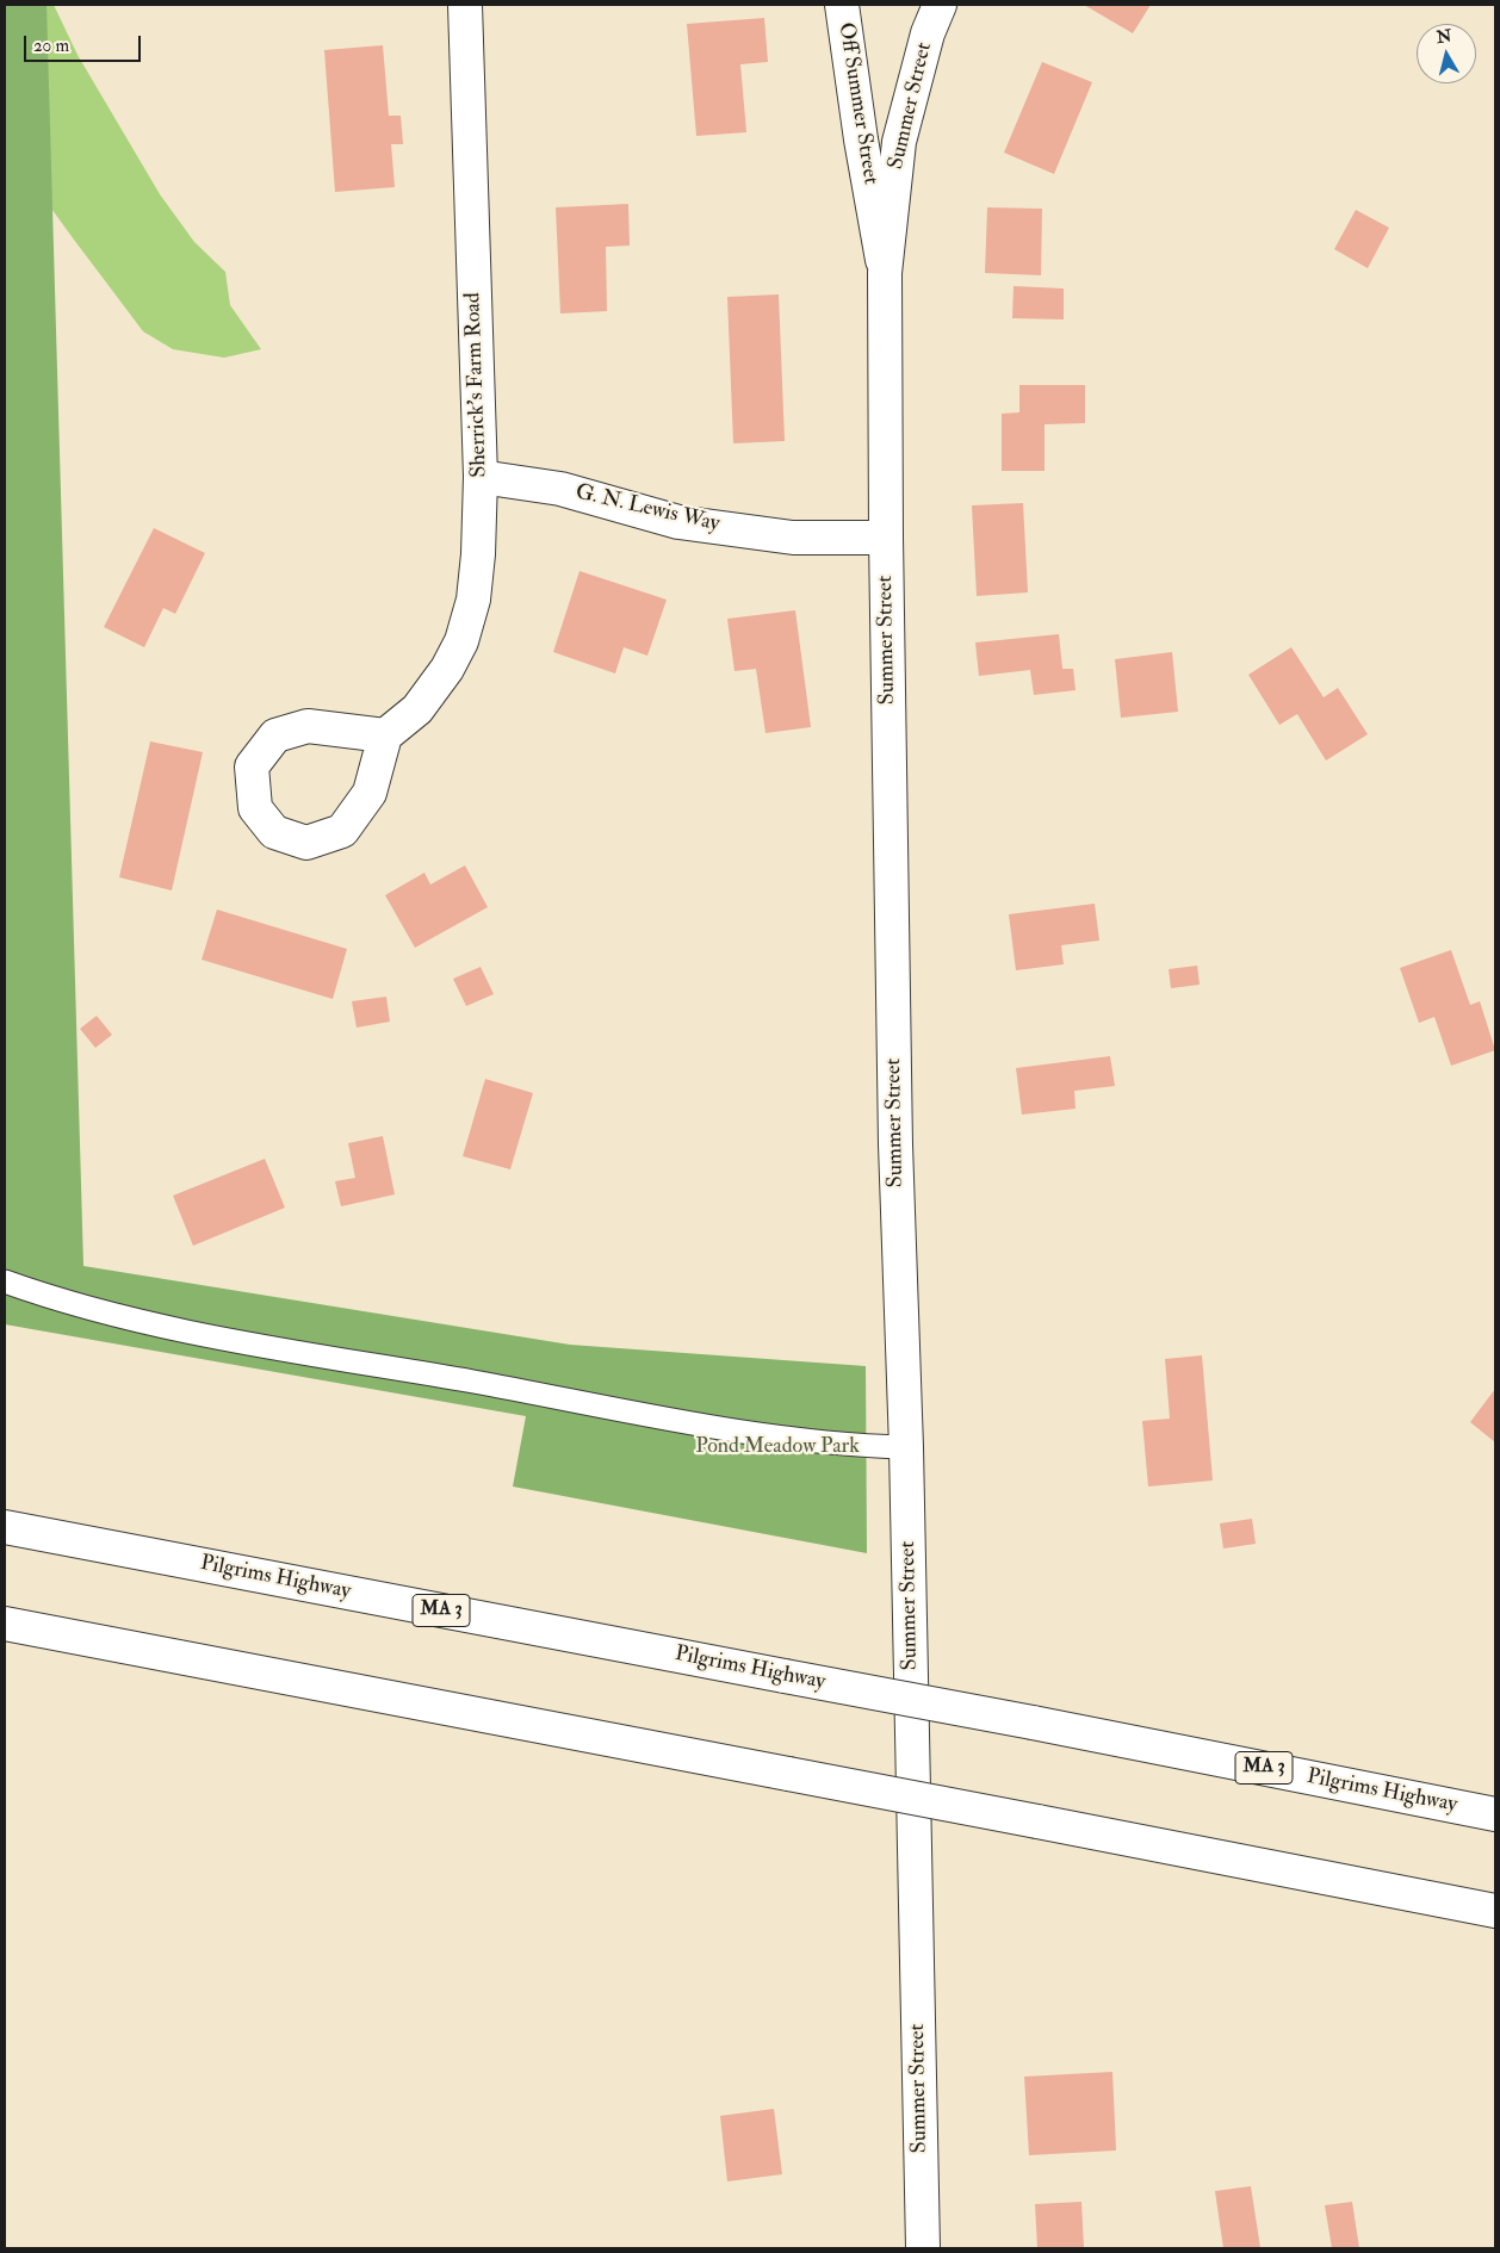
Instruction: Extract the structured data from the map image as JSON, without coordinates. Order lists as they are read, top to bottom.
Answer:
{
  "streets": {
    "main road": [
      "Off Summer Street",
      "Summer Street",
      "Sherrick's Farm Road",
      "G. N. Lewis Way",
      "Pilgrims Highway",
      "MA 3"
    ]
  },
  "crossings": [
    ["Off Summer Street", "Summer Street"],
    ["Summer Street", "G. N. Lewis Way"],
    ["Sherrick's Farm Road", "G. N. Lewis Way"]
  ],
  "parks": ["Pond Meadow Park"],
  "scale_bar": "20 m",
  "north": "top"
}
